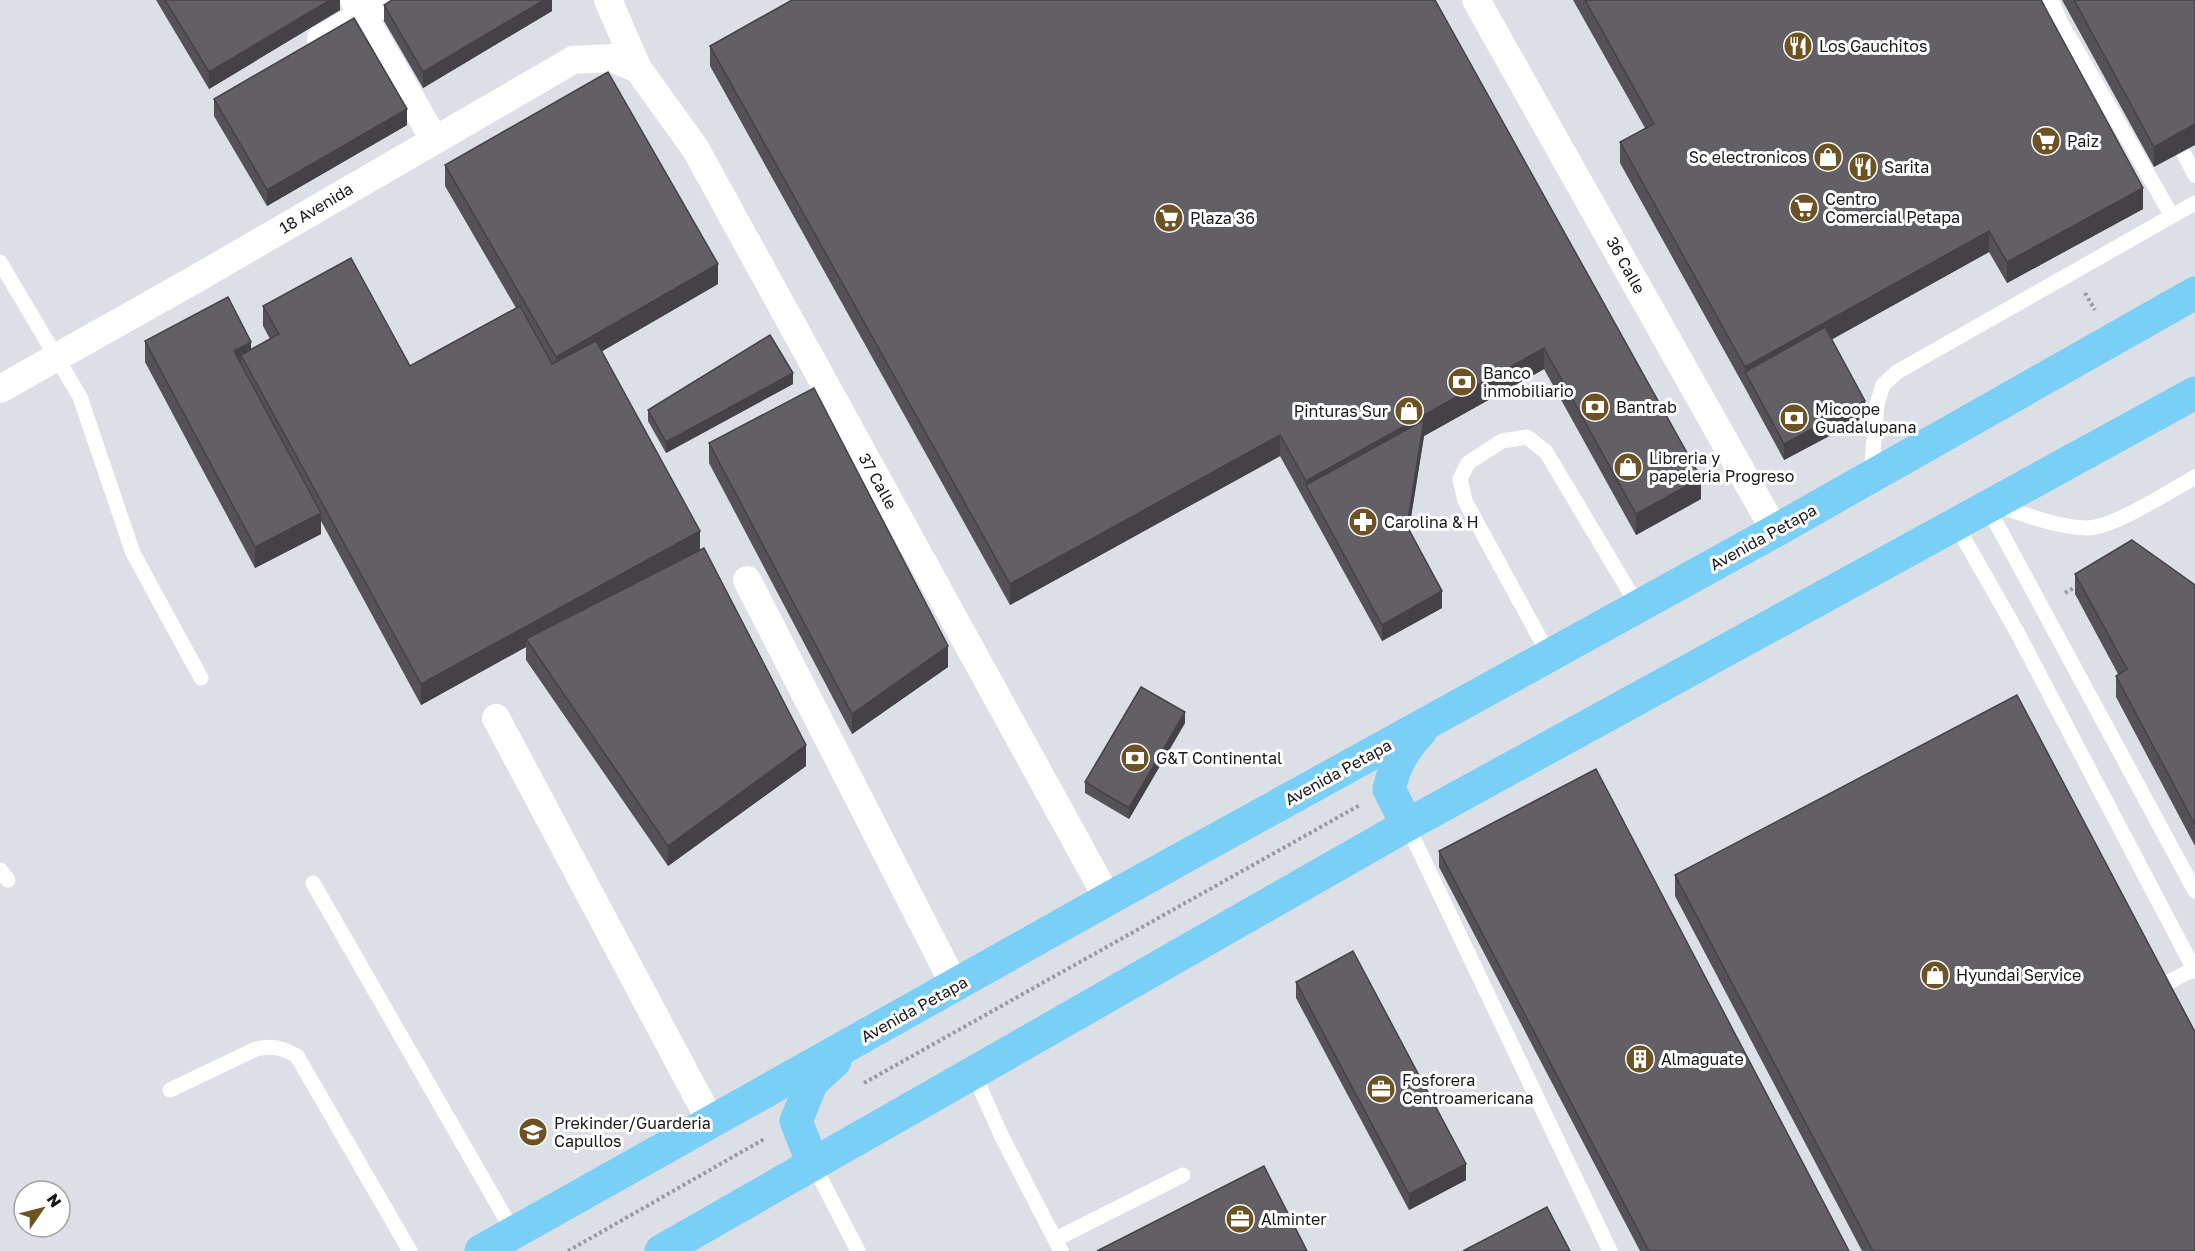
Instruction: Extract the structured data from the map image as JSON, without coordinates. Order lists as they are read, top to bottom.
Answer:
{
  "streets": {
    "main road": ["Avenida Petapa"],
    "street": ["18 Avenida", "36 Calle", "37 Calle"]
  },
  "crossings": [
    ["18 Avenida", "37 Calle"],
    ["36 Calle", "Avenida Petapa"],
    ["37 Calle", "Avenida Petapa"]
  ],
  "places": {
    "restaurant": ["Los Gauchitos", "Sarita"],
    "supermarket": ["Paiz", "Centro Comercial Petapa", "Plaza 36"],
    "shop": [
      "Sc electronicos",
      "Pinturas Sur",
      "Libreria y papeleria Progreso",
      "Hyundai Service"
    ],
    "bank": [
      "Banco inmobiliario",
      "Bantrab",
      "Micoope Guadalupana",
      "G&T Continental"
    ],
    "pharmacy": ["Carolina & H"],
    "building": ["Almaguate"],
    "office": ["Fosforera Centroamericana", "Alminter"],
    "school or university": ["Prekinder/Guarderia Capullos"]
  },
  "north": "top right"
}
